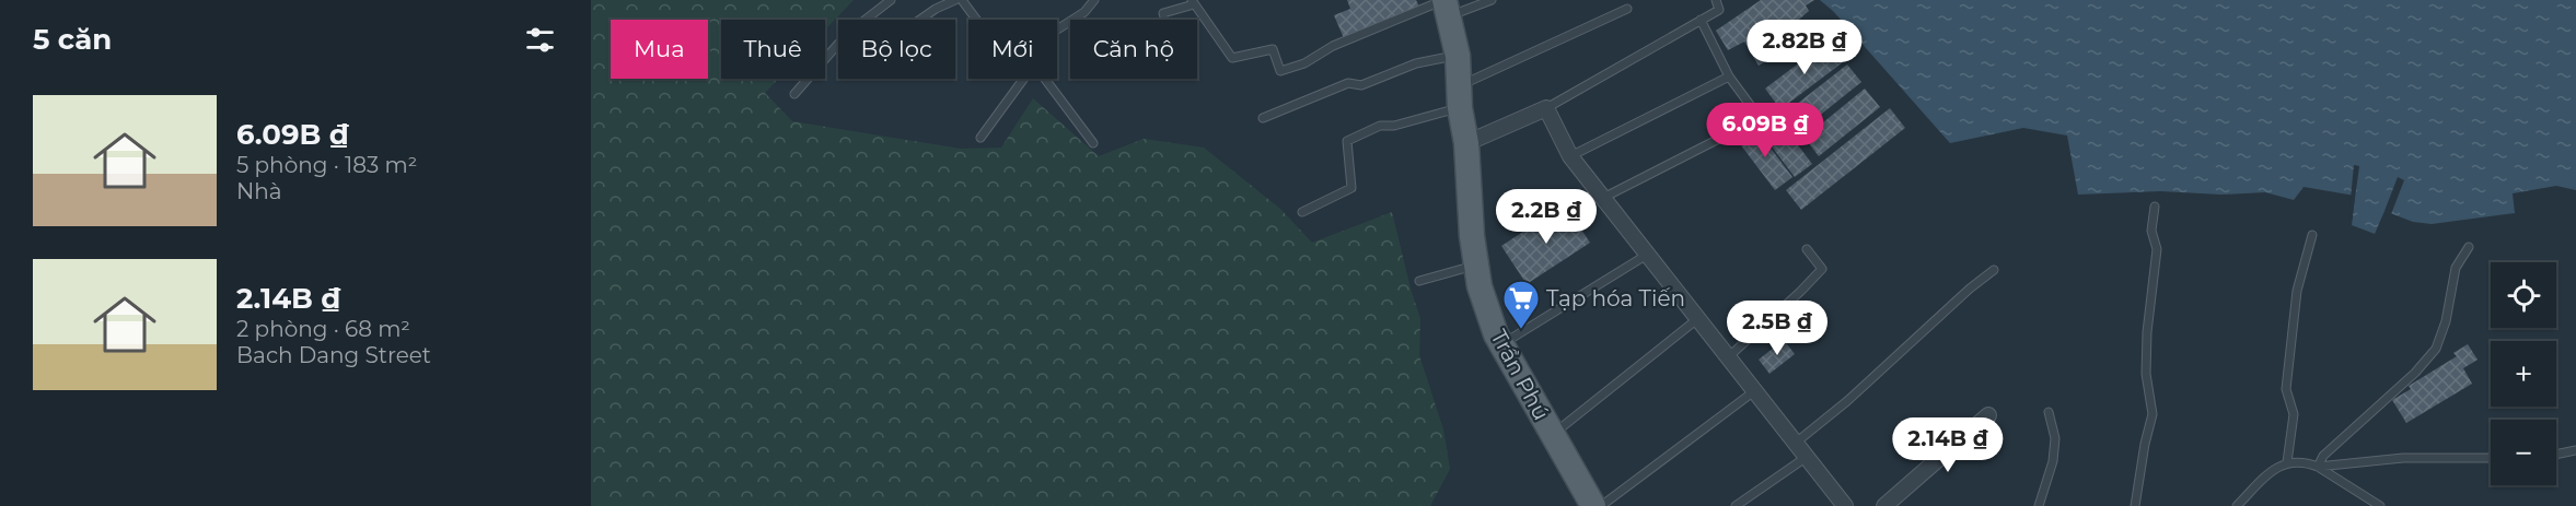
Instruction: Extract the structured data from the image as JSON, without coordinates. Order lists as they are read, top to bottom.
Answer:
{
  "streets": {
    "main road": ["Trần Phú"]
  },
  "places": {
    "supermarket": ["Tạp hóa Tiến"]
  },
  "page": {
    "heading": "5 căn",
    "price": [
      "2.82B ₫",
      "6.09B ₫",
      "2.2B ₫",
      "2.5B ₫",
      "2.14B ₫"
    ],
    "chip": [
      "Mua",
      "Thuê",
      "Bộ lọc",
      "Mới",
      "Căn hộ"
    ],
    "list": [
      {
        "name": "6.09B ₫",
        "note": "5 phòng · 183 m² · Nhà"
      },
      {
        "name": "2.14B ₫",
        "note": "2 phòng · 68 m² · Bach Dang Street"
      }
    ],
    "map_buttons": ["+", "−"]
  }
}
